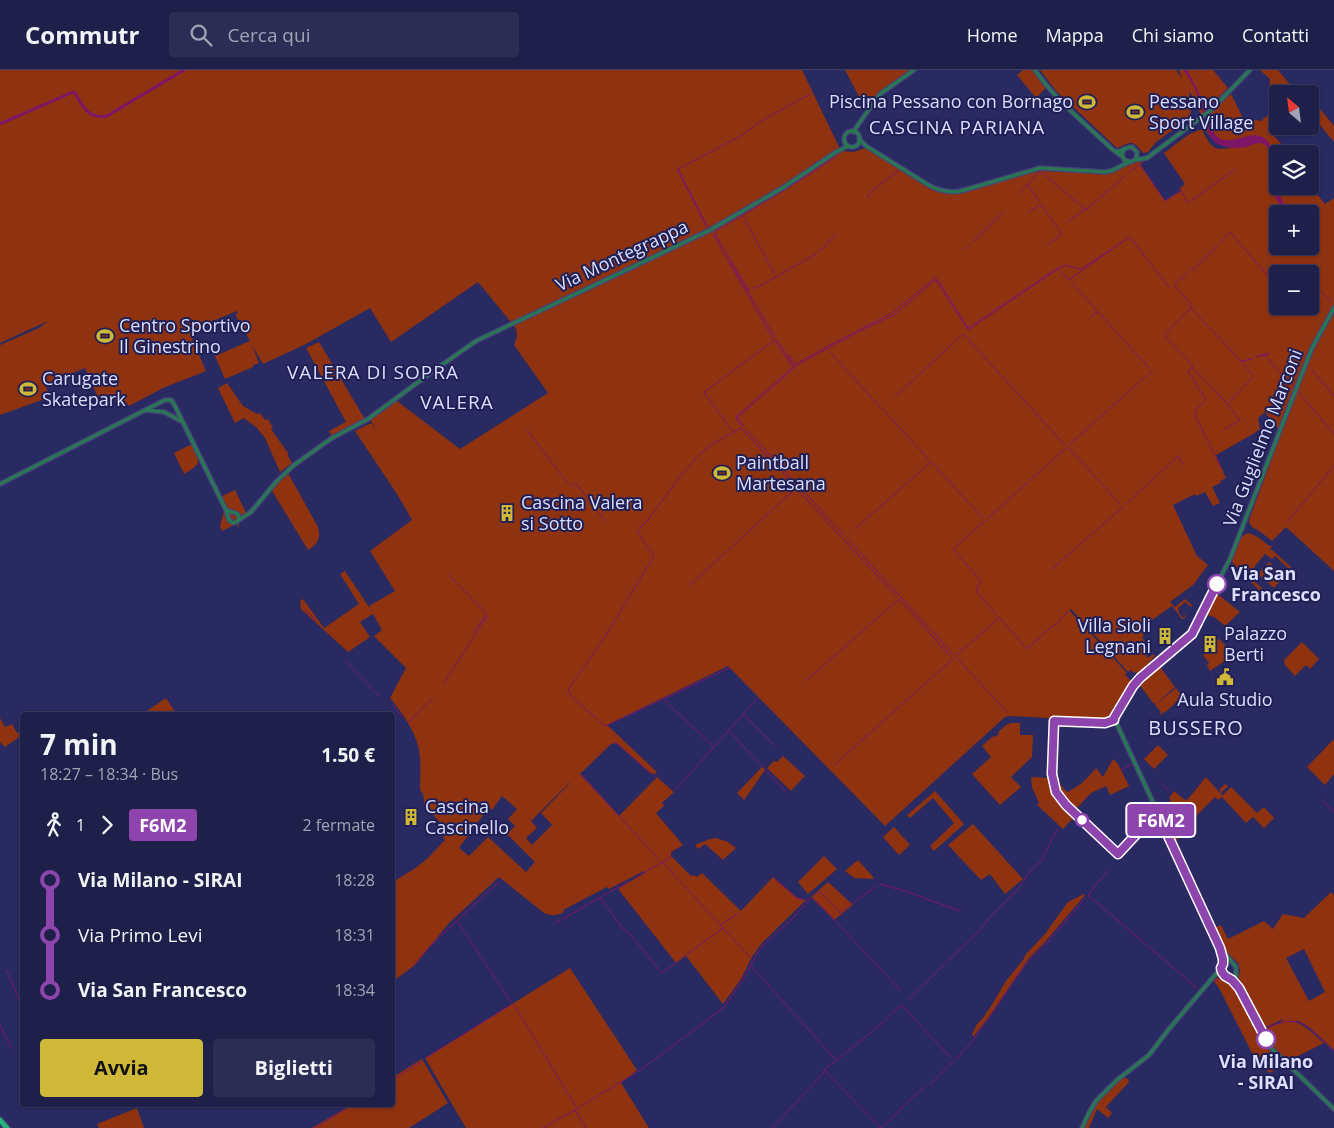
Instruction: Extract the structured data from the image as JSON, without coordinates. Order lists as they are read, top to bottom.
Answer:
{
  "streets": {
    "street": ["Via Montegrappa", "Via Guglielmo Marconi"]
  },
  "districts": [
    "CASCINA PARIANA",
    "VALERA DI SOPRA",
    "VALERA",
    "BUSSERO"
  ],
  "places": {
    "sports": [
      "Piscina Pessano con Bornago",
      "Pessano Sport Village",
      "Centro Sportivo Il Ginestrino",
      "Carugate Skatepark",
      "Paintball Martesana"
    ],
    "building": [
      "Cascina Valera si Sotto",
      "Villa Sioli Legnani",
      "Palazzo Berti",
      "Cascina Cascinello"
    ],
    "other": ["Via San Francesco", "Via Milano - SIRAI"],
    "public building": ["Aula Studio"]
  },
  "lines": ["bus line F6M2"],
  "north": "top left",
  "page": {
    "header": "Commutr",
    "search": "Cerca qui",
    "nav": [
      "Home",
      "Mappa",
      "Chi siamo",
      "Contatti"
    ],
    "on_map": "F6M2",
    "map_buttons": ["+", "−"],
    "heading": ["7 min", "18:27 – 18:34 · Bus", "1.50 €"],
    "legs": ["1", "F6M2", "2 fermate"],
    "list": [
      {
        "name": "Via Milano - SIRAI",
        "value": "18:28"
      },
      {
        "name": "Via Primo Levi",
        "value": "18:31"
      },
      {
        "name": "Via San Francesco",
        "value": "18:34"
      }
    ],
    "buttons": ["Avvia", "Biglietti"]
  }
}
